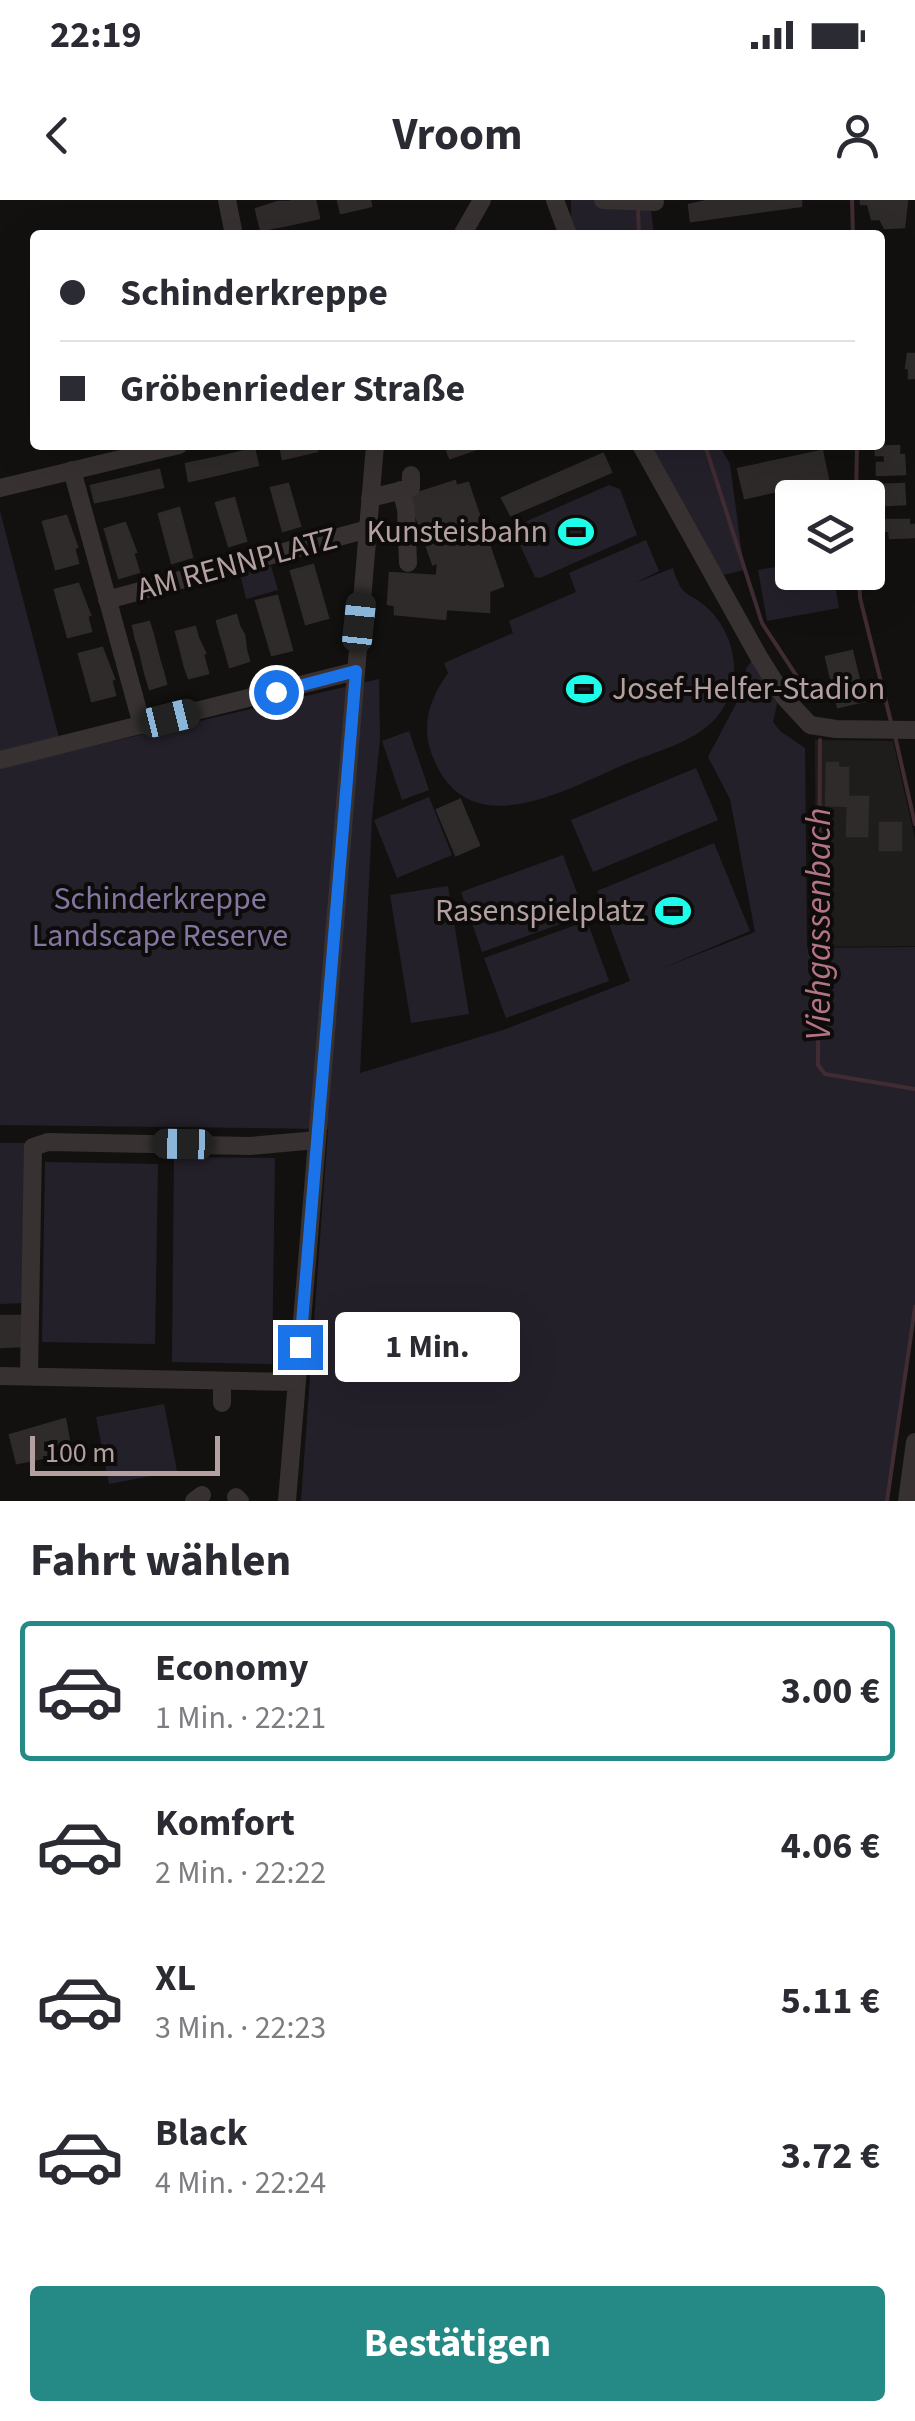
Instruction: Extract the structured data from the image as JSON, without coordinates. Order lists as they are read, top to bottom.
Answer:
{
  "streets": {
    "street": ["AM RENNPLATZ"]
  },
  "water": ["Viehgassenbach"],
  "parks": ["Schinderkreppe Landscape Reserve"],
  "places": {
    "sports": ["Kunsteisbahn", "Josef-Helfer-Stadion", "Rasenspielplatz"]
  },
  "scale_bar": "100 m",
  "page": {
    "status": "22:19",
    "header": "Vroom",
    "banner": ["Schinderkreppe", "Gröbenrieder Straße"],
    "bubble": "1 Min.",
    "scale": "100 m",
    "heading": "Fahrt wählen",
    "list": [
      {
        "name": "Economy",
        "note": "1 Min. · 22:21",
        "value": "3.00 €"
      },
      {
        "name": "Komfort",
        "note": "2 Min. · 22:22",
        "value": "4.06 €"
      },
      {
        "name": "XL",
        "note": "3 Min. · 22:23",
        "value": "5.11 €"
      },
      {
        "name": "Black",
        "note": "4 Min. · 22:24",
        "value": "3.72 €"
      }
    ],
    "buttons": "Bestätigen"
  }
}
